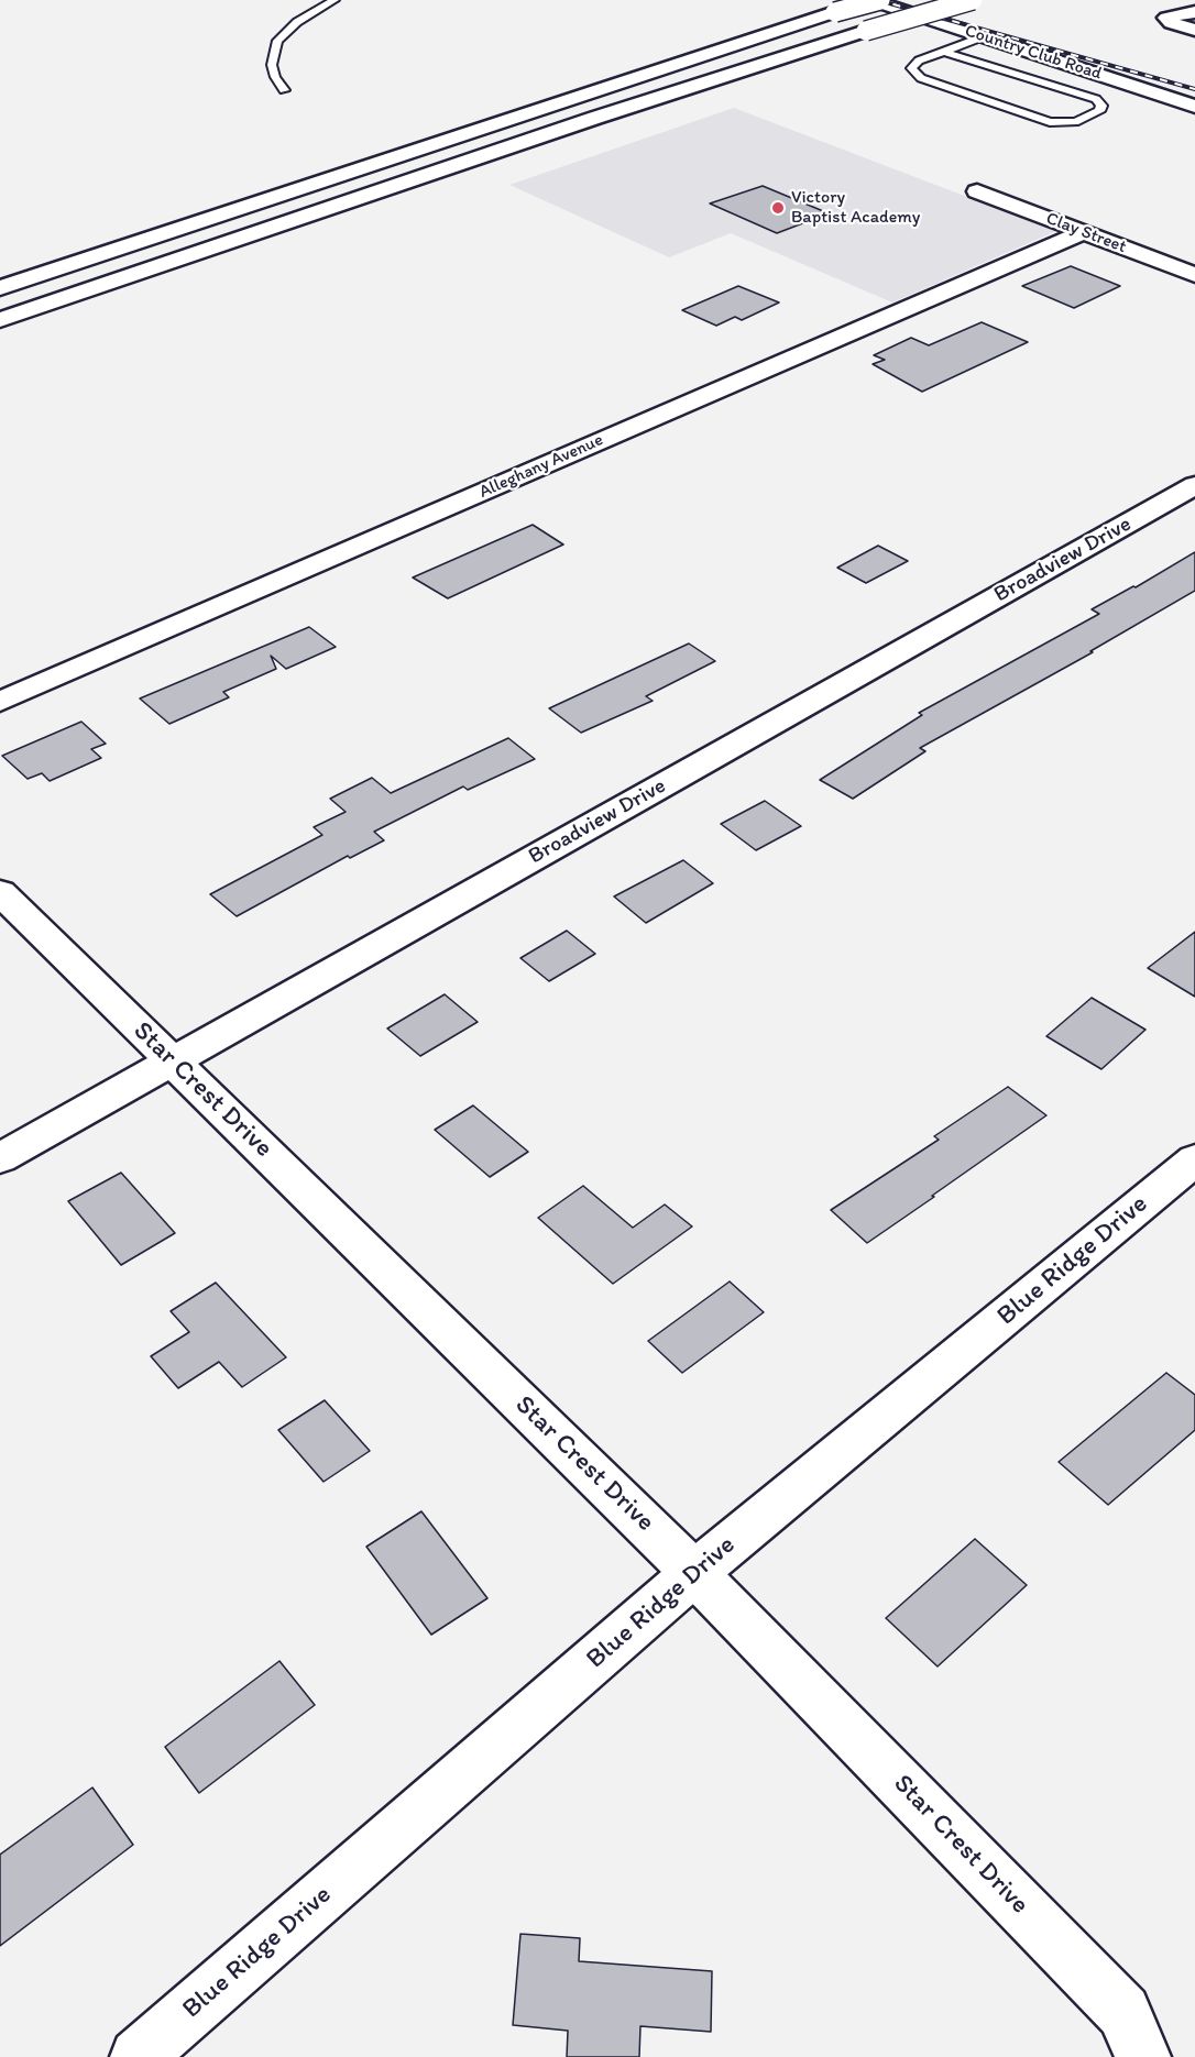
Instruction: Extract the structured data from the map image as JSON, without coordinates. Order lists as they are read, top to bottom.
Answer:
{
  "streets": {
    "main road": [
      "Country Club Road",
      "Clay Street",
      "Alleghany Avenue",
      "Broadview Drive",
      "Star Crest Drive",
      "Blue Ridge Drive"
    ]
  },
  "crossings": [
    ["Clay Street", "Alleghany Avenue"],
    ["Broadview Drive", "Star Crest Drive"],
    ["Star Crest Drive", "Blue Ridge Drive"]
  ],
  "places": ["Victory Baptist Academy"]
}
